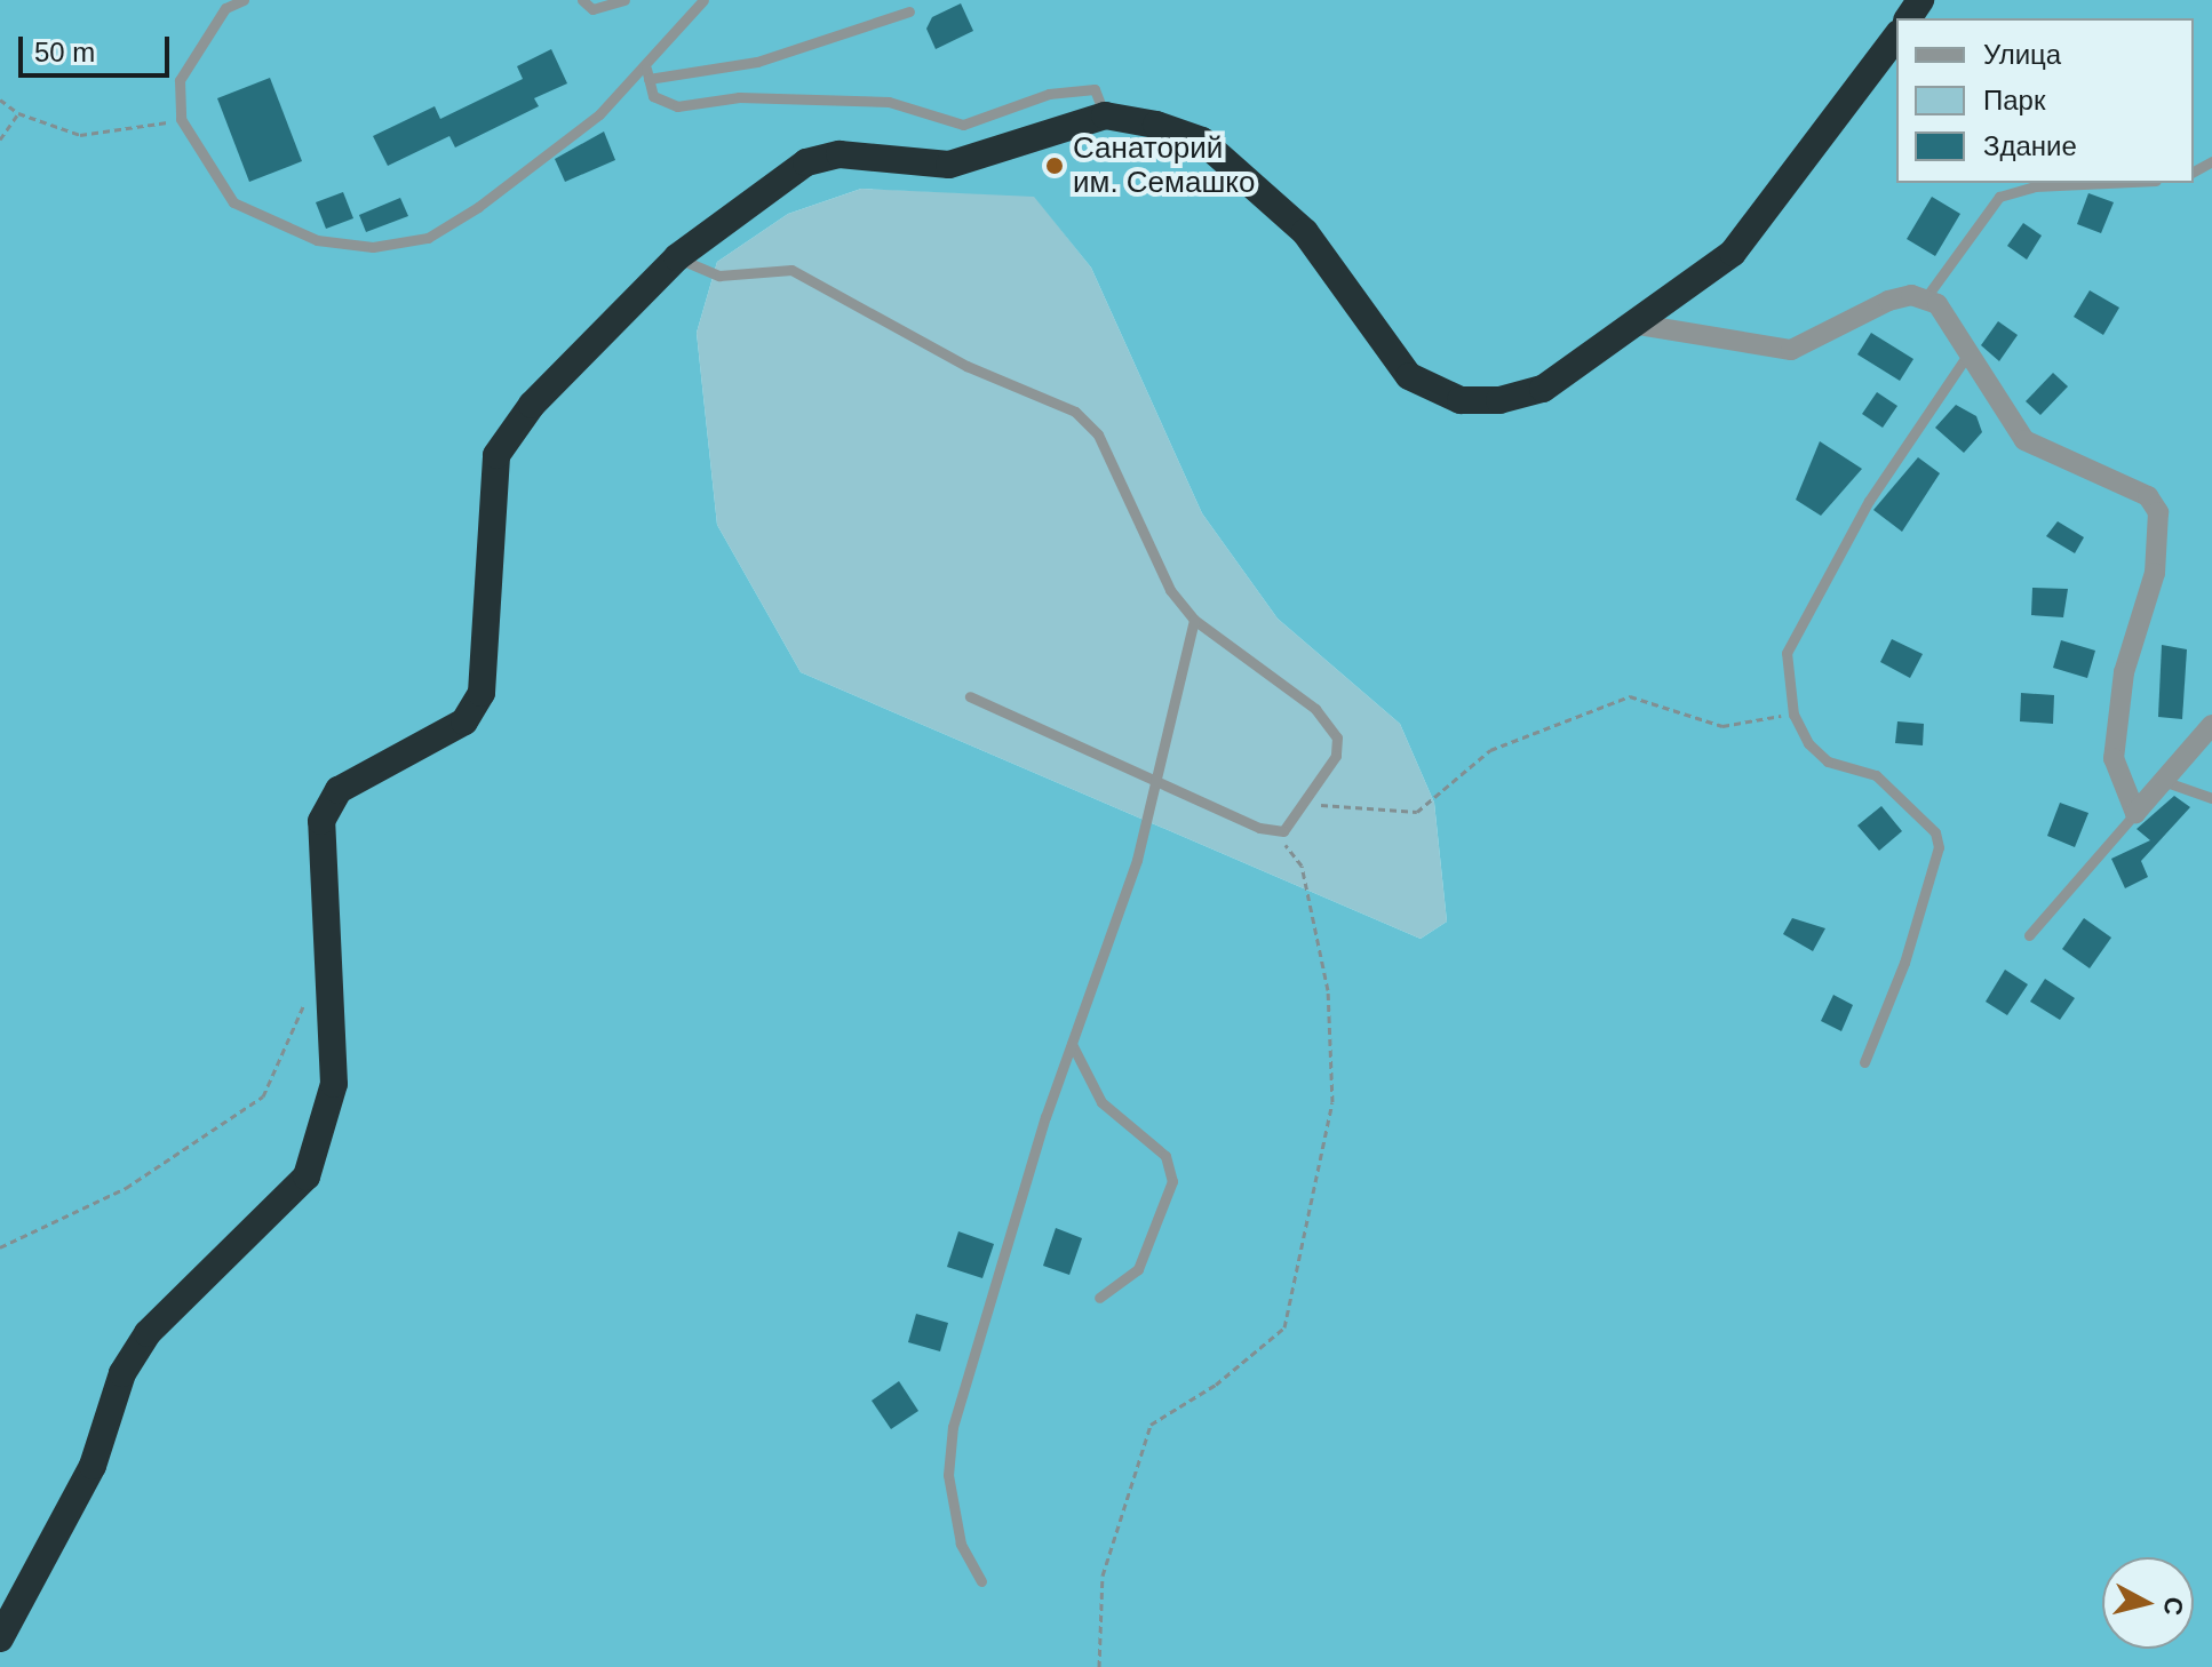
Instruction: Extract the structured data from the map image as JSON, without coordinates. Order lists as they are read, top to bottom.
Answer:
{
  "places": ["Санаторий им. Семашко"],
  "legend": ["Улица", "Парк", "Здание"],
  "scale_bar": "50 m",
  "north": "right"
}
